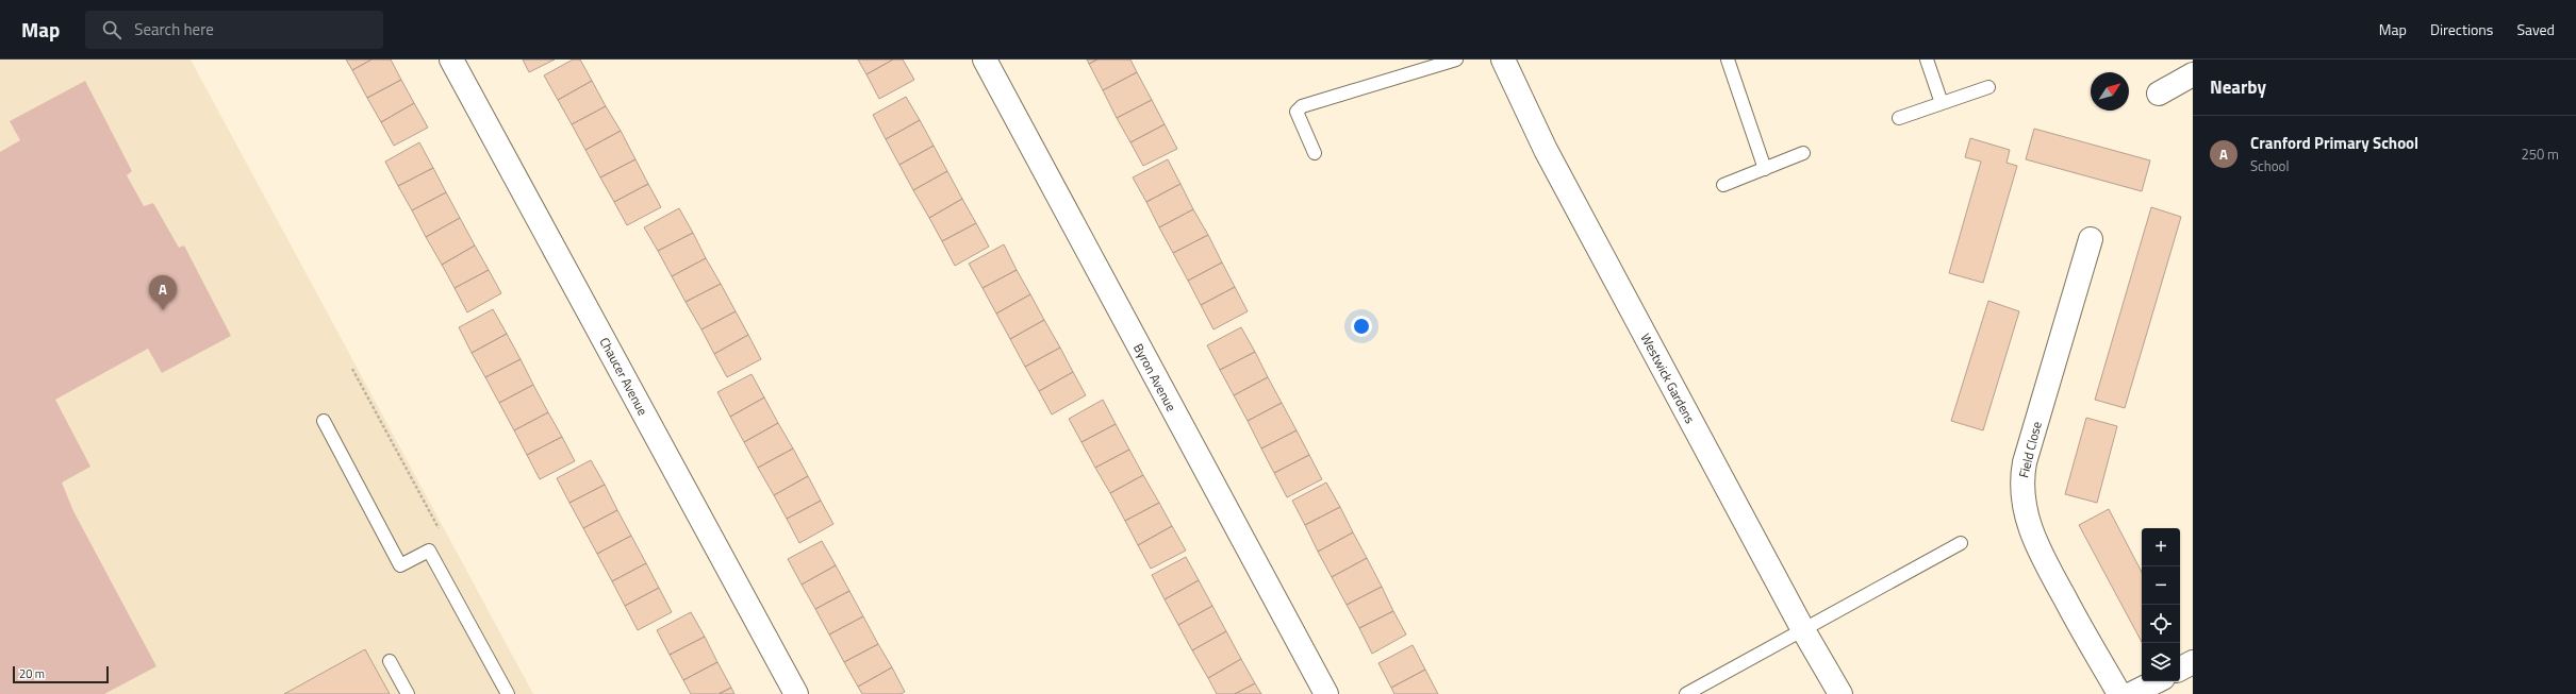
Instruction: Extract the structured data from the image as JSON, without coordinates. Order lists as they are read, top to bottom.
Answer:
{
  "streets": {
    "street": [
      "Chaucer Avenue",
      "Byron Avenue",
      "Westwick Gardens",
      "Field Close"
    ]
  },
  "scale_bar": "20 m",
  "north": "top right",
  "page": {
    "header": "Map",
    "search": "Search here",
    "nav": ["Map", "Directions", "Saved"],
    "heading": "Nearby",
    "list": [
      {
        "mark": "A",
        "name": "Cranford Primary School",
        "note": "School",
        "value": "250 m"
      }
    ],
    "pins": "A",
    "map_buttons": ["+", "−"],
    "scale": "20 m"
  }
}
